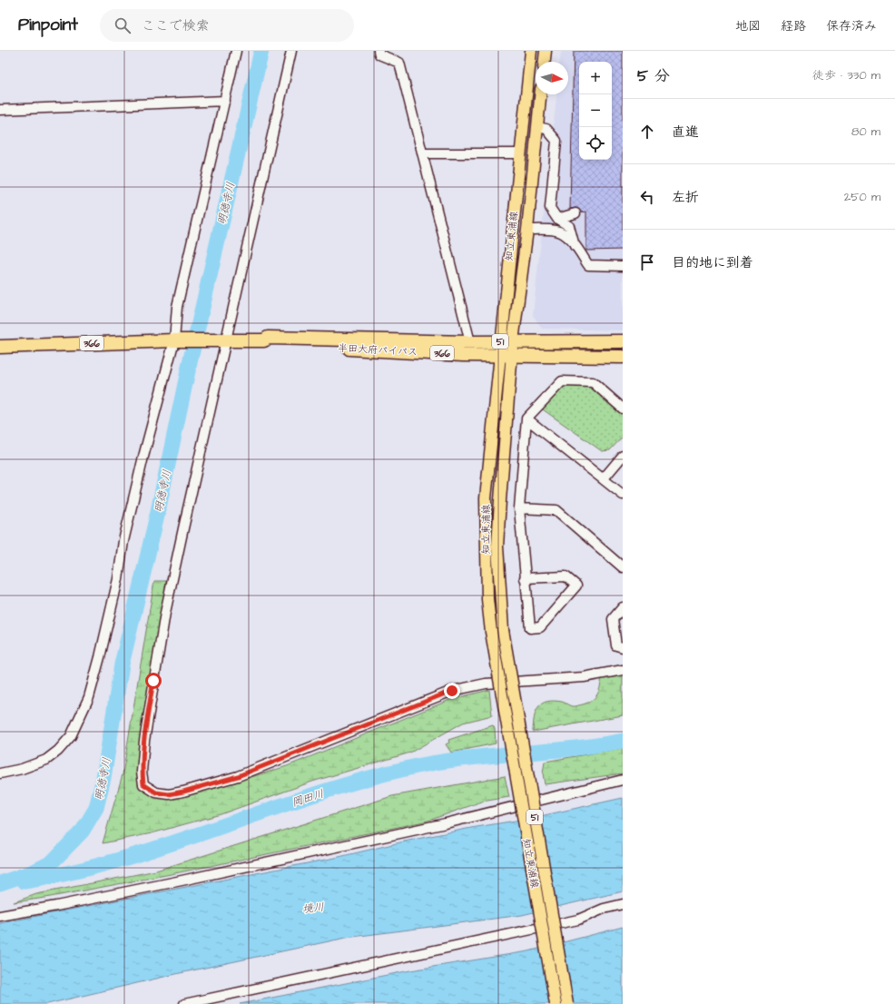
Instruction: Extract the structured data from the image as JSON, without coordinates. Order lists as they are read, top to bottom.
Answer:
{
  "streets": {
    "highway": ["366", "半田大府パイパス"],
    "main road": ["知立東浦線", "51"]
  },
  "crossings": [
    ["知立東浦線", "半田大府パイパス"]
  ],
  "water": ["明徳寺川", "岡田川", "境川"],
  "north": "right",
  "page": {
    "header": "Pinpoint",
    "search": "ここで検索",
    "nav": ["地図", "経路", "保存済み"],
    "heading": ["5 分", "徒歩 · 330 m"],
    "map_buttons": ["+", "−"],
    "list": [
      ["直進", "80 m"],
      ["左折", "250 m"],
      "目的地に到着"
    ]
  }
}
